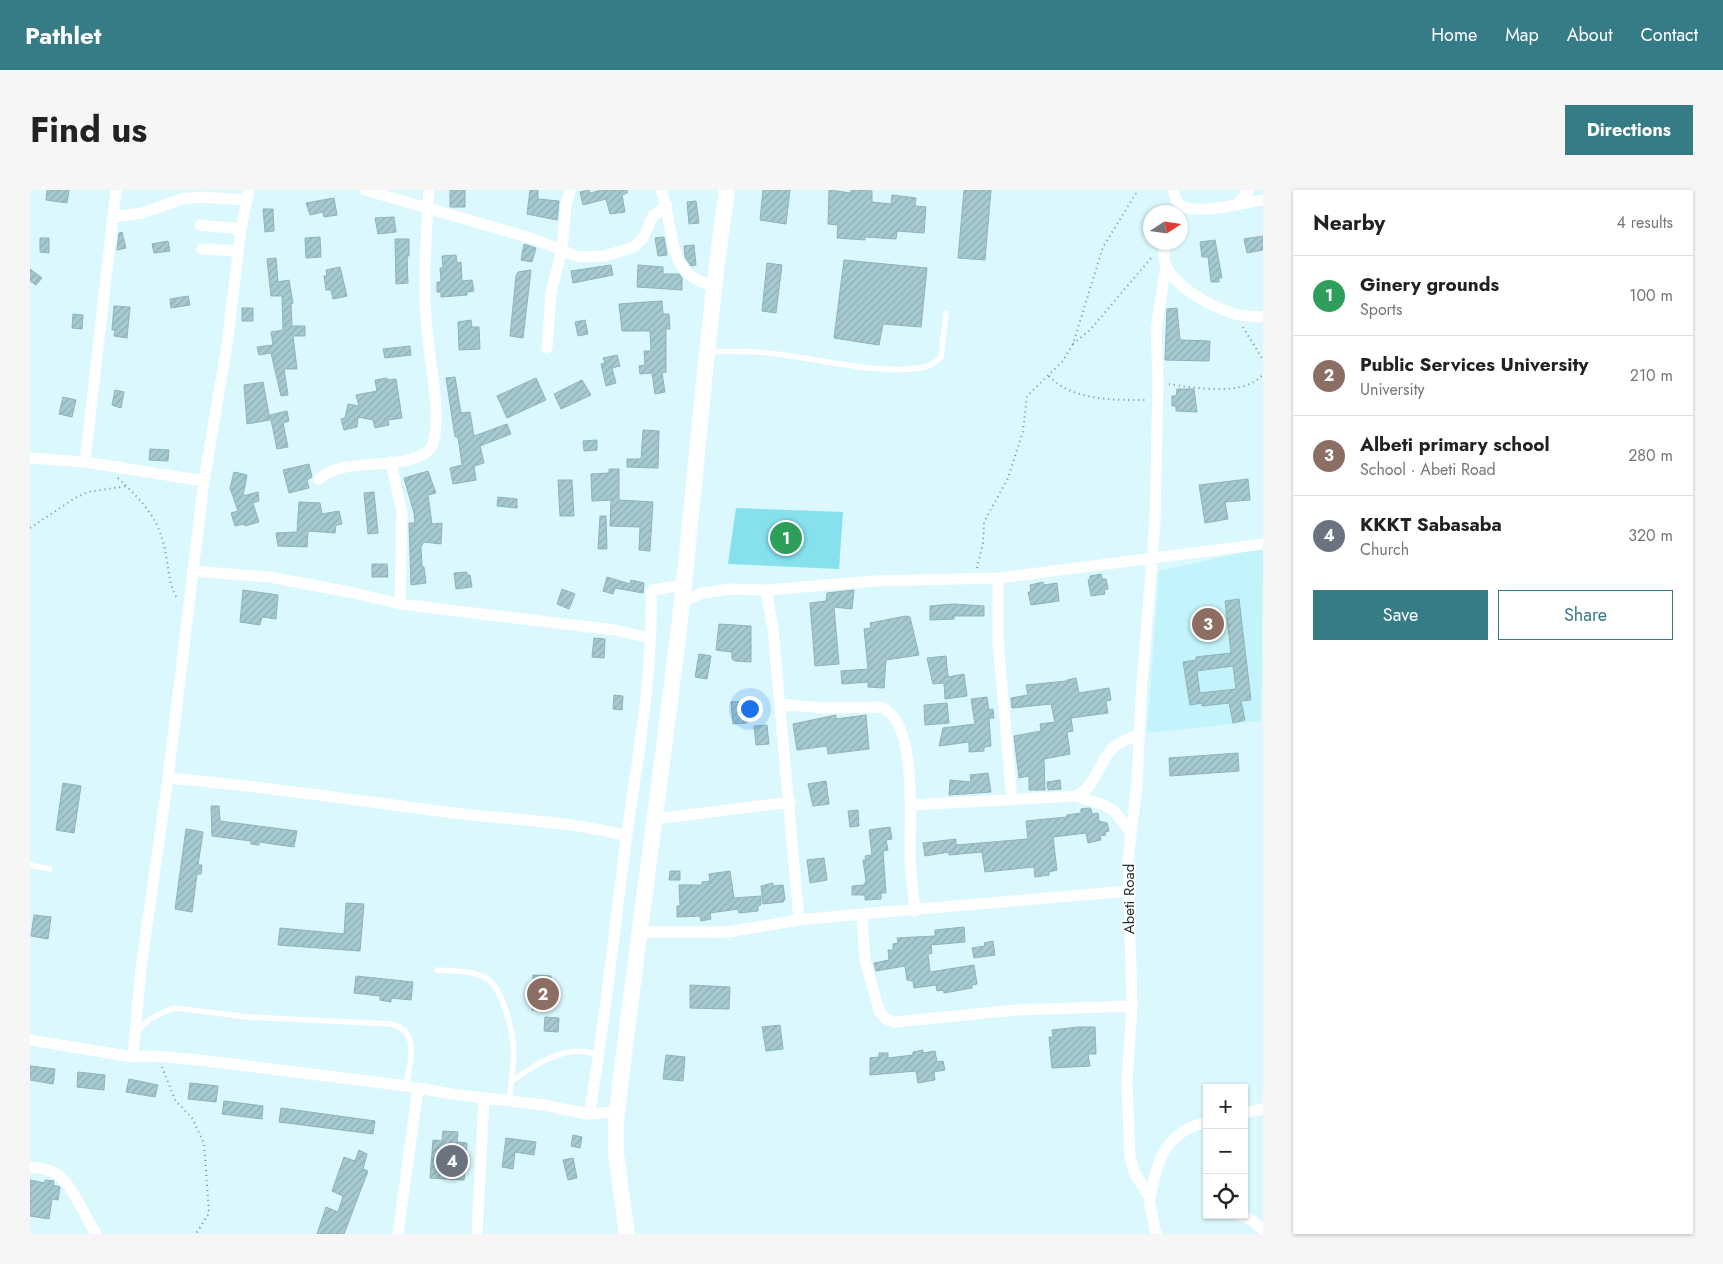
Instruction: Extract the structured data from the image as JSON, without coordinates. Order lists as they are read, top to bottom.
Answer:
{
  "streets": {
    "street": ["Abeti Road"]
  },
  "north": "right",
  "page": {
    "header": "Pathlet",
    "nav": [
      "Home",
      "Map",
      "About",
      "Contact"
    ],
    "title": "Find us",
    "buttons": [
      "Directions",
      ["Save", "Share"]
    ],
    "heading": ["Nearby", "4 results"],
    "list": [
      {
        "mark": "1",
        "name": "Ginery grounds",
        "note": "Sports",
        "value": "100 m"
      },
      {
        "mark": "2",
        "name": "Public Services University",
        "note": "University",
        "value": "210 m"
      },
      {
        "mark": "3",
        "name": "Albeti primary school",
        "note": "School · Abeti Road",
        "value": "280 m"
      },
      {
        "mark": "4",
        "name": "KKKT Sabasaba",
        "note": "Church",
        "value": "320 m"
      }
    ],
    "pins": [
      "1",
      "3",
      "2",
      "4"
    ],
    "map_buttons": ["+", "−"]
  }
}
